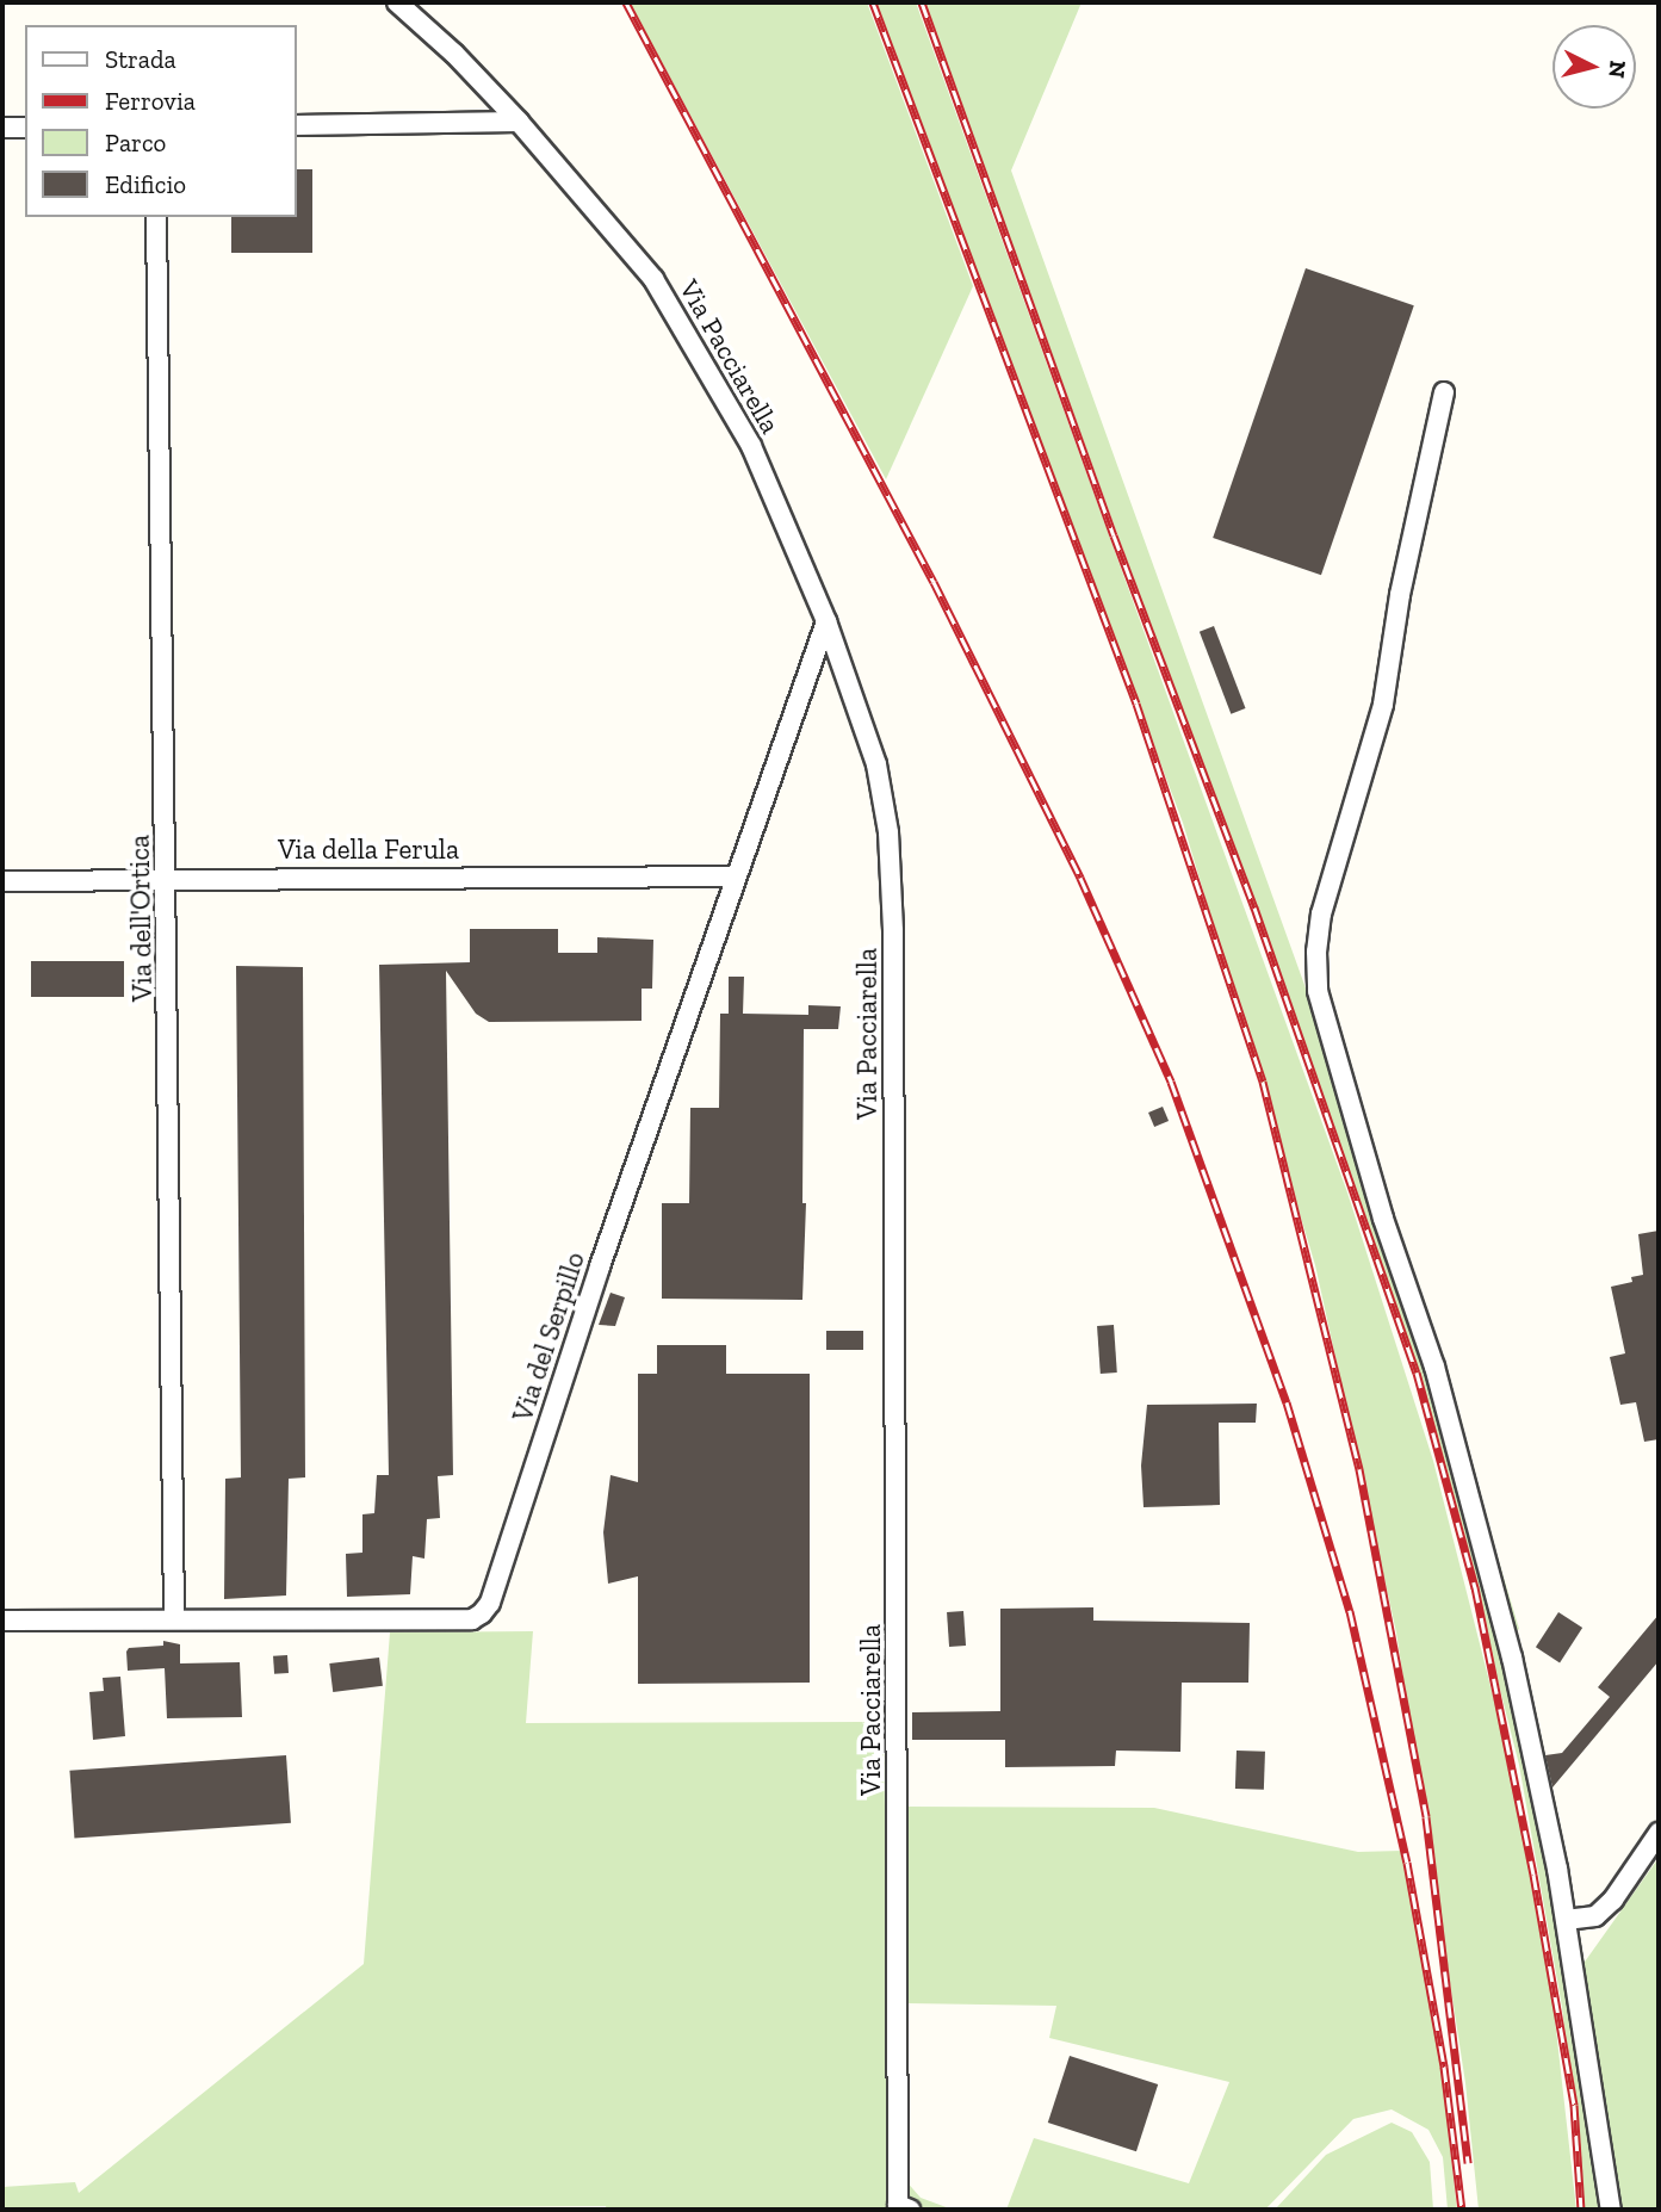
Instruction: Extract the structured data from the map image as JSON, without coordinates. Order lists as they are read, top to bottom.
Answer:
{
  "streets": {
    "street": [
      "Via Pacciarella",
      "Via della Ferula",
      "Via dell'Ortica",
      "Via del Serpillo"
    ]
  },
  "crossings": [
    ["Via Pacciarella", "Via del Serpillo"],
    ["Via della Ferula", "Via dell'Ortica"],
    ["Via della Ferula", "Via del Serpillo"],
    ["Via dell'Ortica", "Via del Serpillo"]
  ],
  "legend": [
    "Strada",
    "Ferrovia",
    "Parco",
    "Edificio"
  ],
  "north": "right"
}
